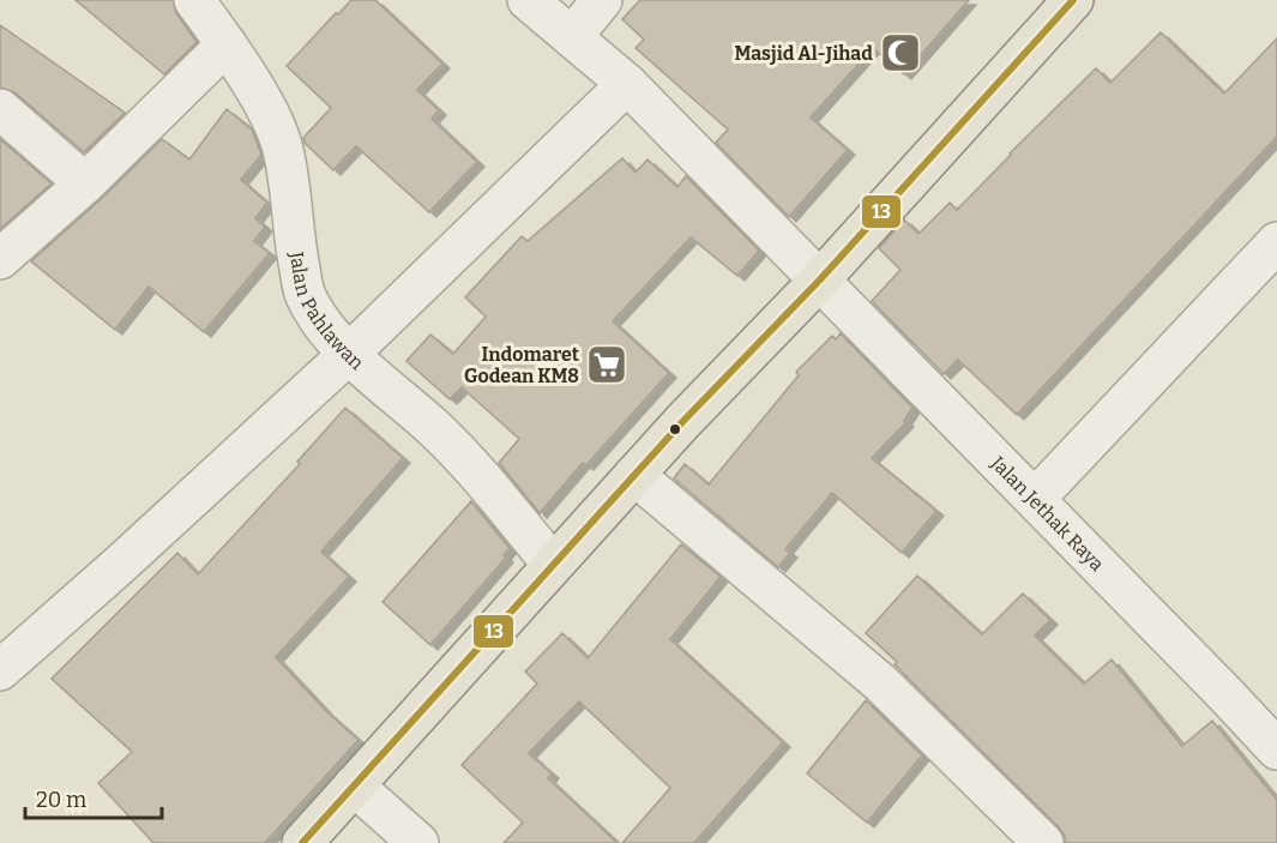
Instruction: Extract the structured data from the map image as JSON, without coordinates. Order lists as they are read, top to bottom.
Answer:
{
  "streets": {
    "street": ["Jalan Pahlawan", "Jalan Jethak Raya"]
  },
  "places": {
    "mosque": ["Masjid Al-Jihad"],
    "supermarket": ["Indomaret Godean KM8"]
  },
  "lines": ["transit line 13"],
  "scale_bar": "20 m"
}
